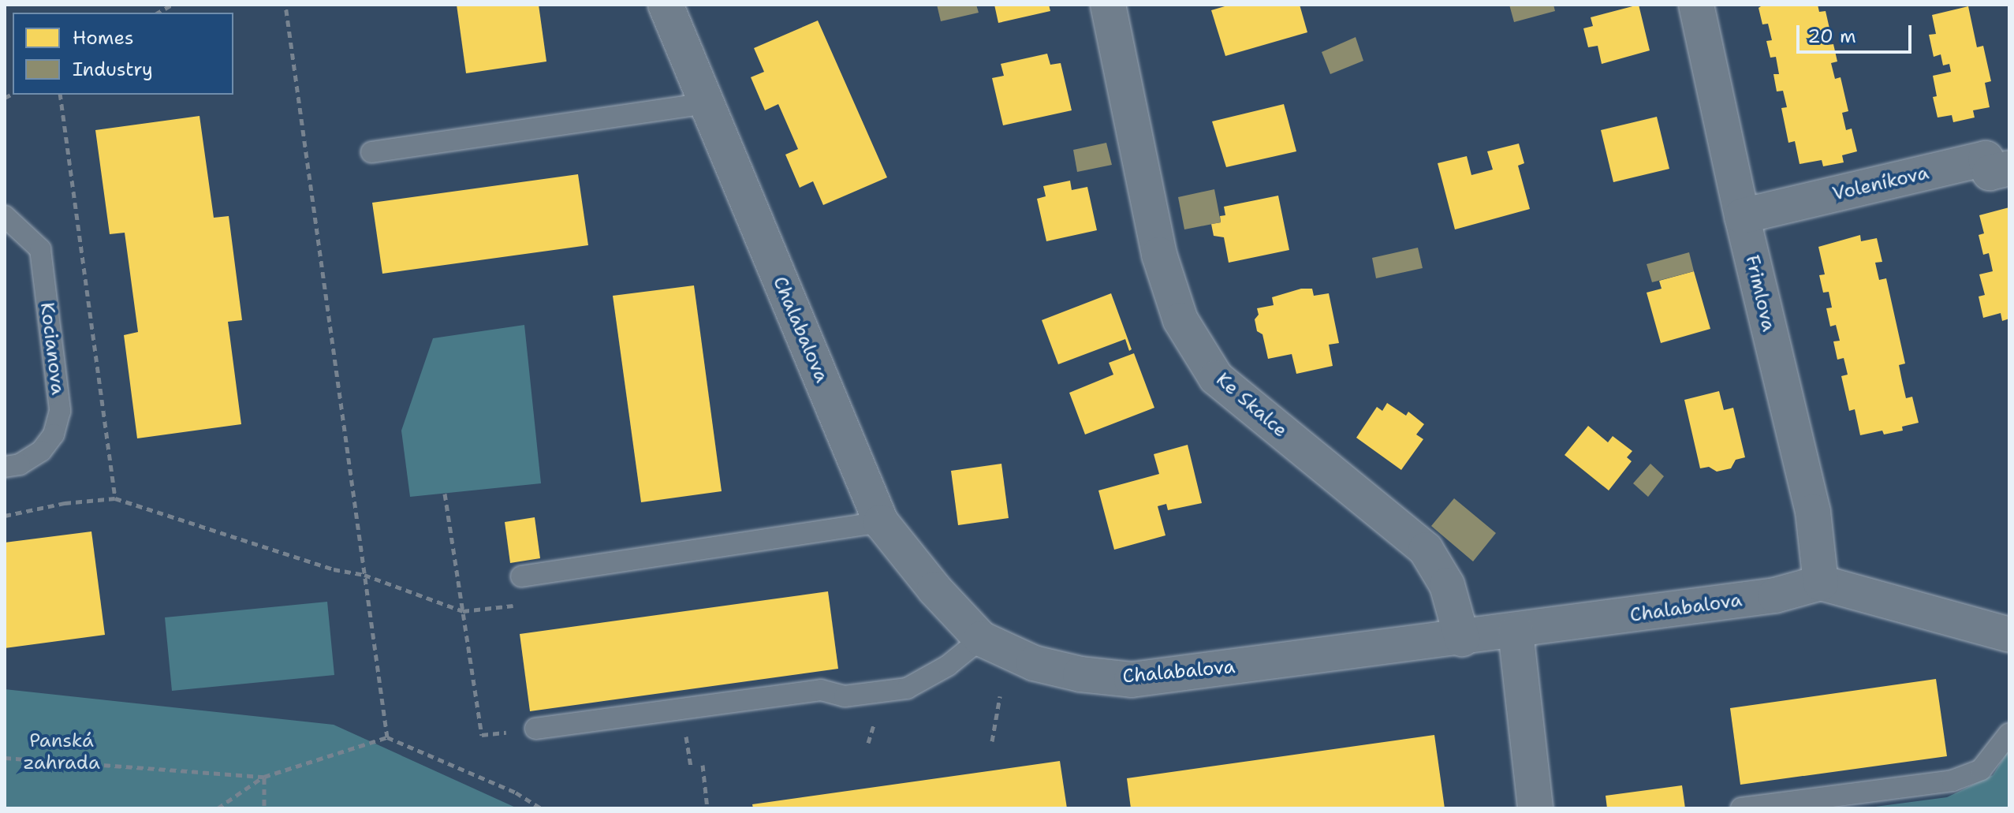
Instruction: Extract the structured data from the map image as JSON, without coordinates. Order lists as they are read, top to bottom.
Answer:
{
  "streets": {
    "street": [
      "Voleníkova",
      "Frimlova",
      "Chalabalova",
      "Ke Skalce"
    ],
    "lane": ["Kocianova"]
  },
  "crossings": [
    ["Voleníkova", "Frimlova"],
    ["Frimlova", "Chalabalova"],
    ["Chalabalova", "Ke Skalce"]
  ],
  "parks": ["Panská zahrada"],
  "legend": ["Homes", "Industry"],
  "scale_bar": "20 m"
}
